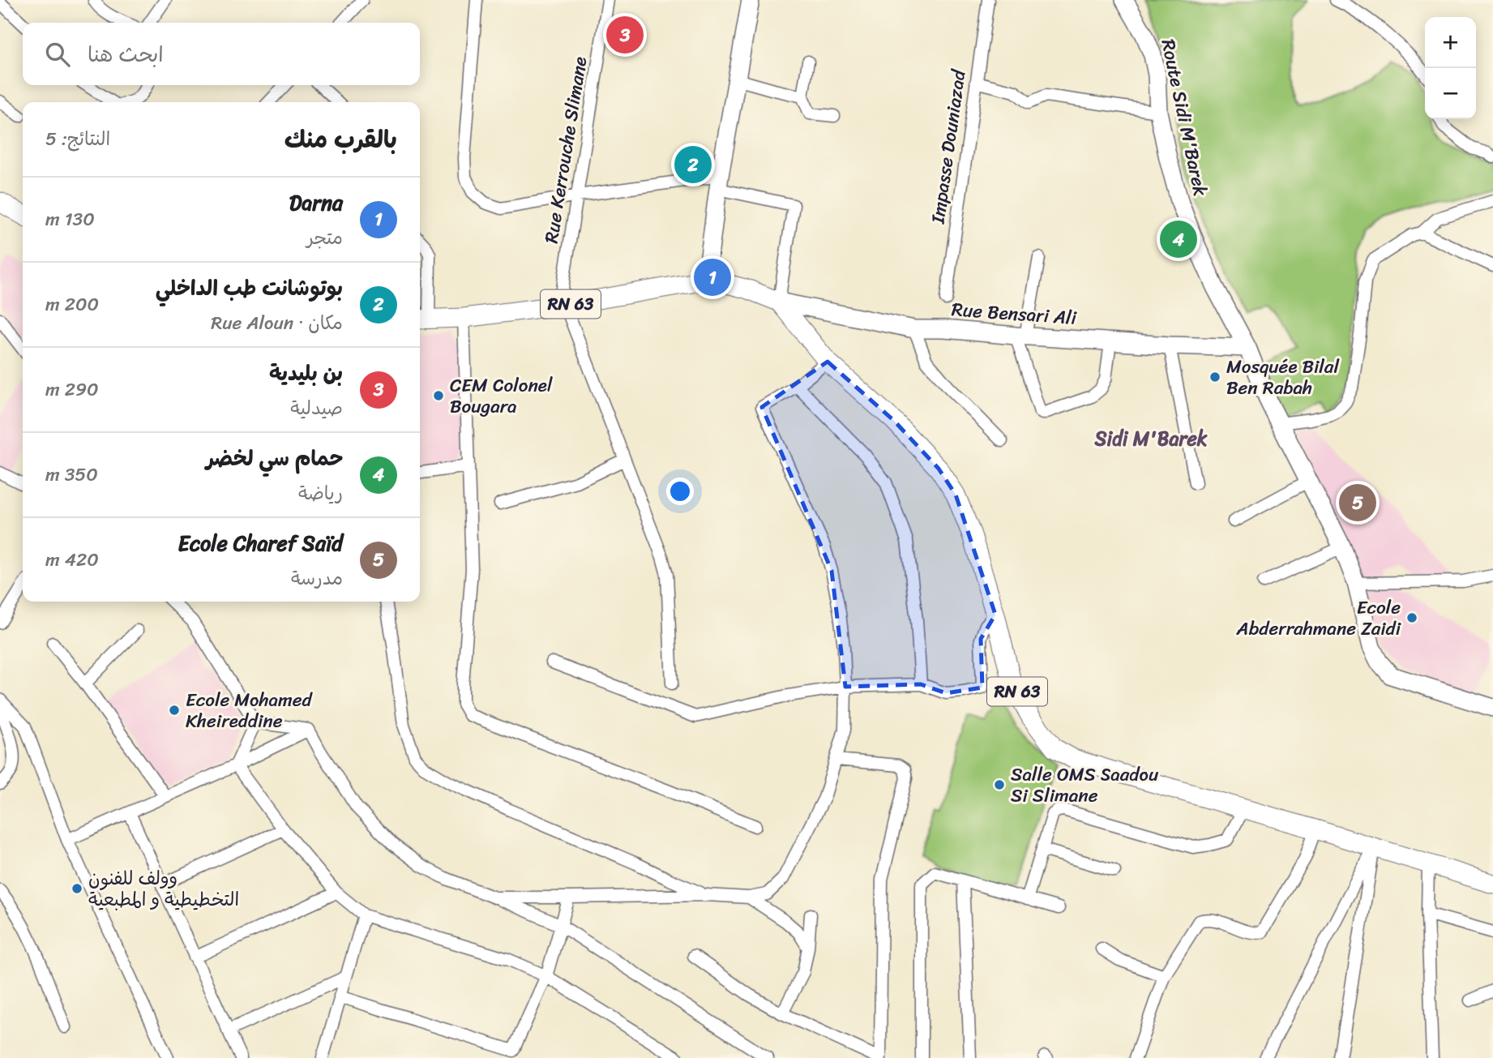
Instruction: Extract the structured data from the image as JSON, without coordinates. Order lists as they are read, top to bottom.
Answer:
{
  "streets": {
    "main road": ["Route Sidi M'Barek", "RN 63", "Rue Bensari Ali"],
    "street": ["Impasse Douniazad", "Rue Kerrouche Slimane"]
  },
  "crossings": [
    ["Route Sidi M'Barek", "Rue Bensari Ali"],
    ["Rue Kerrouche Slimane", "RN 63"],
    ["RN 63", "Rue Bensari Ali"]
  ],
  "districts": ["Sidi M'Barek"],
  "places": [
    "Mosquée Bilal Ben Rabah",
    "CEM Colonel Bougara",
    "Ecole Abderrahmane Zaidi",
    "Ecole Mohamed Kheireddine",
    "Salle OMS Saadou Si Slimane",
    "وولف للفنون التخطيطية و المطبعية"
  ],
  "page": {
    "pins": [
      "3",
      "2",
      "4",
      "1",
      "5"
    ],
    "map_buttons": ["+", "−"],
    "search": "ابحث هنا",
    "heading": ["بالقرب منك", "النتائج: 5"],
    "list": [
      {
        "mark": "1",
        "name": "Darna",
        "note": "متجر",
        "value": "130 m"
      },
      {
        "mark": "2",
        "name": "بوتوشانت طب الداخلي",
        "note": "مكان · Rue Aloun",
        "value": "200 m"
      },
      {
        "mark": "3",
        "name": "بن بليدية",
        "note": "صيدلية",
        "value": "290 m"
      },
      {
        "mark": "4",
        "name": "حمام سي لخضر",
        "note": "رياضة",
        "value": "350 m"
      },
      {
        "mark": "5",
        "name": "Ecole Charef Saïd",
        "note": "مدرسة",
        "value": "420 m"
      }
    ]
  }
}
